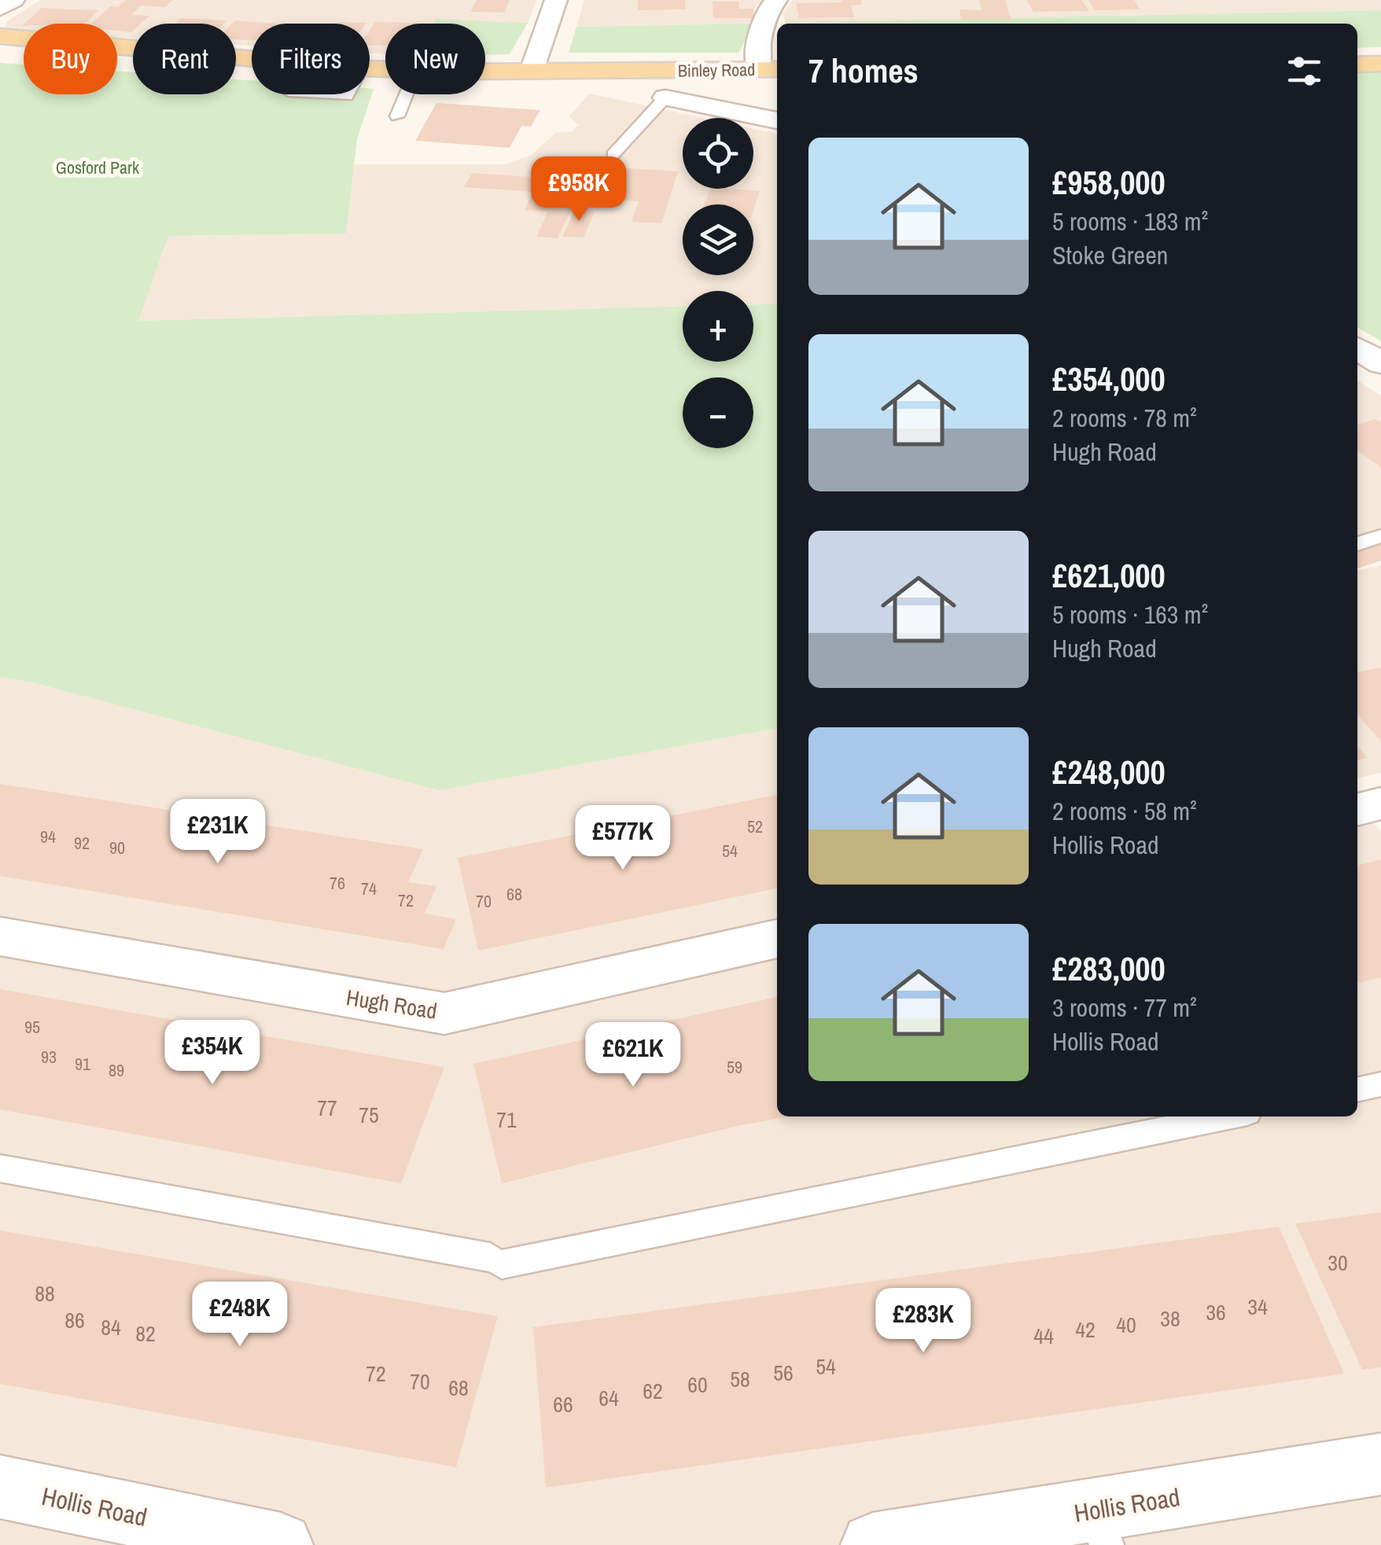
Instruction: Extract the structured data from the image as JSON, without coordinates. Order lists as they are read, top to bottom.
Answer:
{
  "streets": {
    "main road": ["Binley Road"],
    "street": ["Hugh Road", "Hollis Road"]
  },
  "parks": ["Gosford Park"],
  "house_numbers": [
    "52",
    "94",
    "92",
    "90",
    "54",
    "76",
    "74",
    "68",
    "72",
    "70",
    "95",
    "93",
    "91",
    "59",
    "89",
    "77",
    "75",
    "71",
    "30",
    "88",
    "34",
    "36",
    "38",
    "86",
    "40",
    "84",
    "42",
    "82",
    "44",
    "54",
    "56",
    "72",
    "58",
    "70",
    "60",
    "68",
    "62",
    "64",
    "66"
  ],
  "page": {
    "chip": [
      "Buy",
      "Rent",
      "Filters",
      "New"
    ],
    "heading": "7 homes",
    "map_buttons": ["+", "−"],
    "list": [
      {
        "name": "£958,000",
        "note": "5 rooms · 183 m² · Stoke Green"
      },
      {
        "name": "£354,000",
        "note": "2 rooms · 78 m² · Hugh Road"
      },
      {
        "name": "£621,000",
        "note": "5 rooms · 163 m² · Hugh Road"
      },
      {
        "name": "£248,000",
        "note": "2 rooms · 58 m² · Hollis Road"
      },
      {
        "name": "£283,000",
        "note": "3 rooms · 77 m² · Hollis Road"
      }
    ],
    "price": [
      "£958K",
      "£231K",
      "£577K",
      "£354K",
      "£621K",
      "£248K",
      "£283K"
    ]
  }
}
